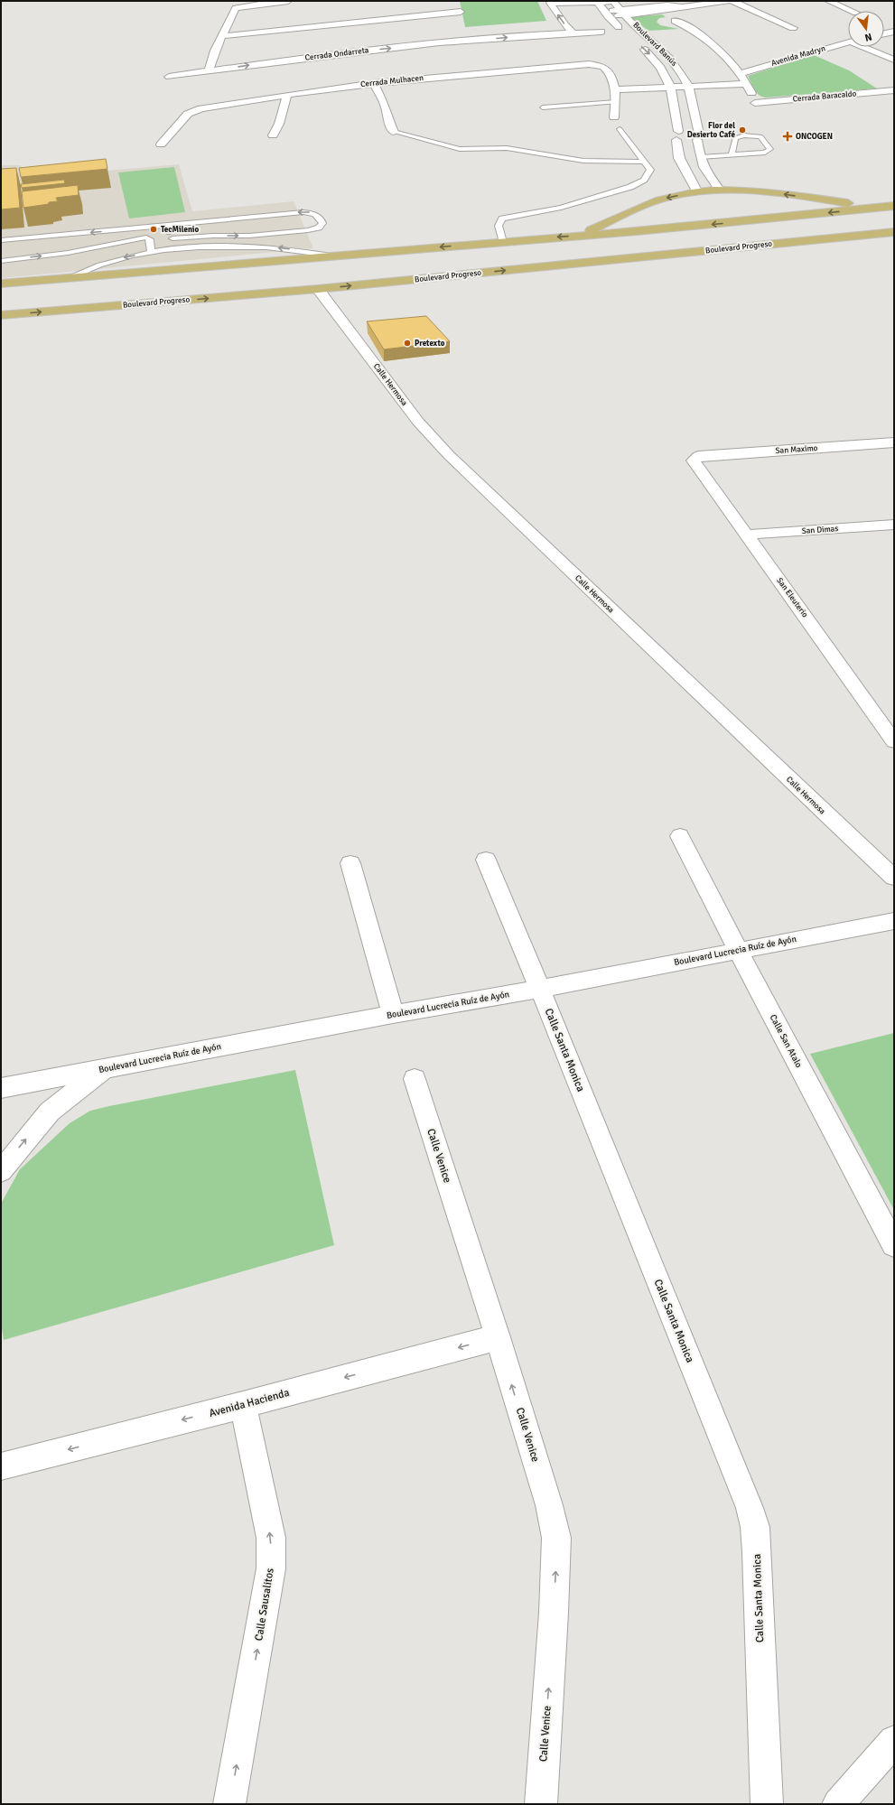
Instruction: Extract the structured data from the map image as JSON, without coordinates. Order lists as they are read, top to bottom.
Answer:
{
  "streets": {
    "main road": ["Boulevard Progreso"],
    "street": [
      "Boulevard Banús",
      "Cerrada Ondarreta",
      "Avenida Madryn",
      "Cerrada Mulhacen",
      "Cerrada Baracaldo",
      "Calle Hermosa",
      "San Maximo",
      "San Dimas",
      "San Eleuterio",
      "Boulevard Lucrecia Ruíz de Ayón",
      "Calle San Atalo",
      "Calle Santa Monica",
      "Calle Venice",
      "Avenida Hacienda",
      "Calle Sausalitos"
    ]
  },
  "crossings": [
    ["Boulevard Banús", "Avenida Madryn"],
    ["Avenida Madryn", "Cerrada Mulhacen"],
    ["Avenida Madryn", "Cerrada Baracaldo"],
    ["Boulevard Progreso", "Calle Hermosa"],
    ["San Maximo", "San Eleuterio"],
    ["San Dimas", "San Eleuterio"],
    ["Boulevard Lucrecia Ruíz de Ayón", "Calle San Atalo"],
    ["Boulevard Lucrecia Ruíz de Ayón", "Calle Santa Monica"],
    ["Calle Venice", "Avenida Hacienda"],
    ["Avenida Hacienda", "Calle Sausalitos"]
  ],
  "one_way": ["Calle Venice", "Avenida Hacienda", "Calle Sausalitos"],
  "places": {
    "other": ["Flor del Desierto Café", "TecMilenio", "Pretexto"],
    "health": ["ONCOGEN"]
  },
  "north": "bottom"
}
